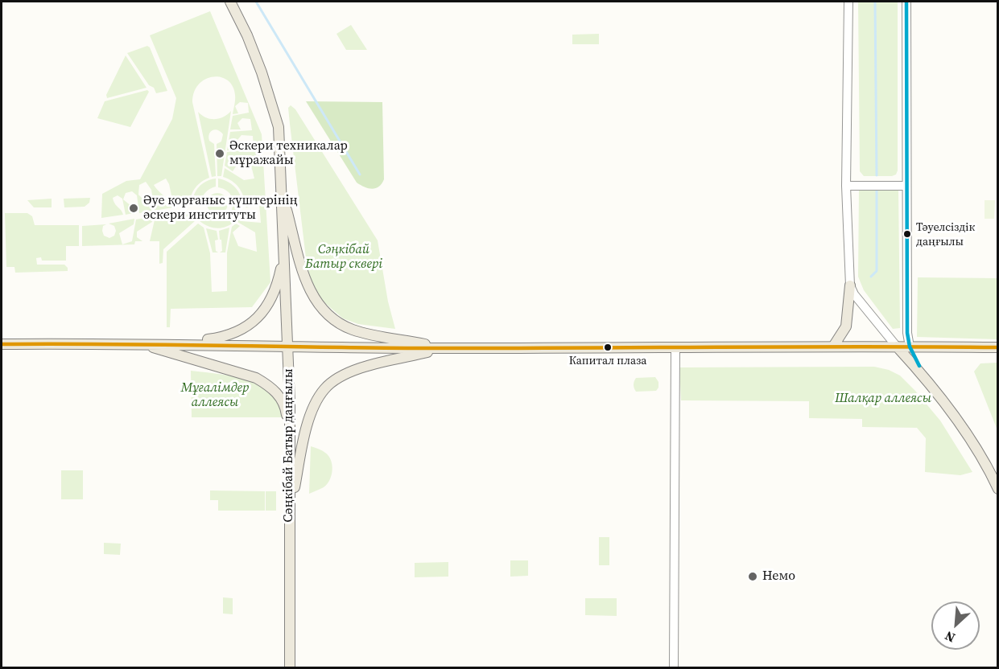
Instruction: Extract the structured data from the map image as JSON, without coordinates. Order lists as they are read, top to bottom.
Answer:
{
  "streets": {
    "main road": ["Сәңкібай Батыр даңғылы"]
  },
  "parks": ["Сәңкібай Батыр сквері", "Мұғалімдер аллеясы", "Шалқар аллеясы"],
  "places": [
    "Әскери техникалар мұражайы",
    "Әуе қорғаныс күштерінің әскери институты",
    "Тәуелсіздік даңғылы",
    "Капитал плаза",
    "Немо"
  ],
  "north": "bottom left"
}
